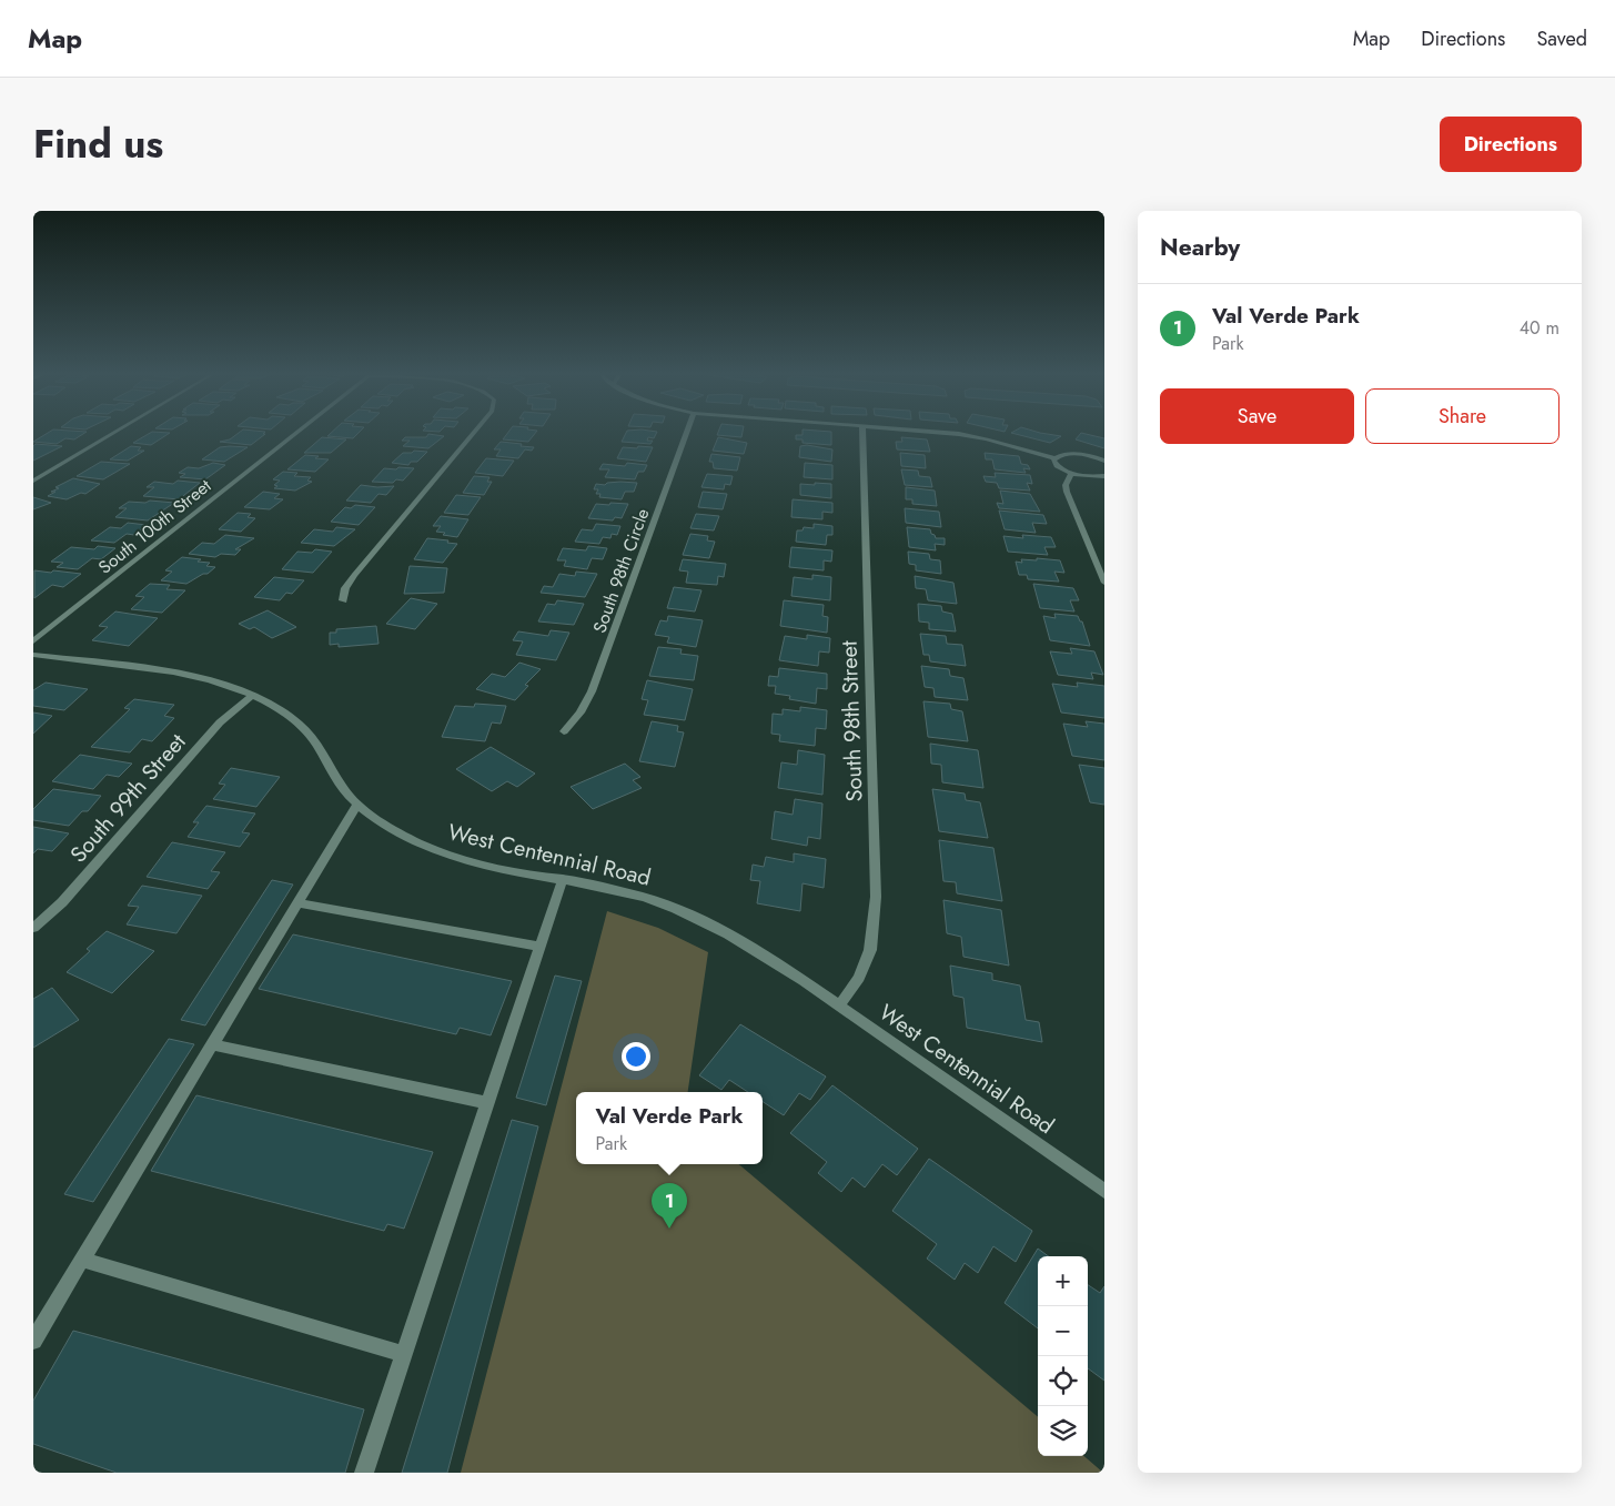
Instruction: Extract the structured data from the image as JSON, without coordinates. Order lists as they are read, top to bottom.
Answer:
{
  "streets": {
    "street": [
      "South 100th Street",
      "South 98th Circle",
      "South 98th Street",
      "South 99th Street",
      "West Centennial Road"
    ]
  },
  "crossings": [
    ["South 98th Street", "West Centennial Road"],
    ["South 99th Street", "West Centennial Road"]
  ],
  "page": {
    "header": "Map",
    "nav": ["Map", "Directions", "Saved"],
    "title": "Find us",
    "buttons": [
      "Directions",
      ["Save", "Share"]
    ],
    "heading": "Nearby",
    "list": [
      {
        "mark": "1",
        "name": "Val Verde Park",
        "note": "Park",
        "value": "40 m"
      }
    ],
    "popup": ["Val Verde Park", "Park"],
    "pins": "1",
    "map_buttons": ["+", "−"]
  }
}
